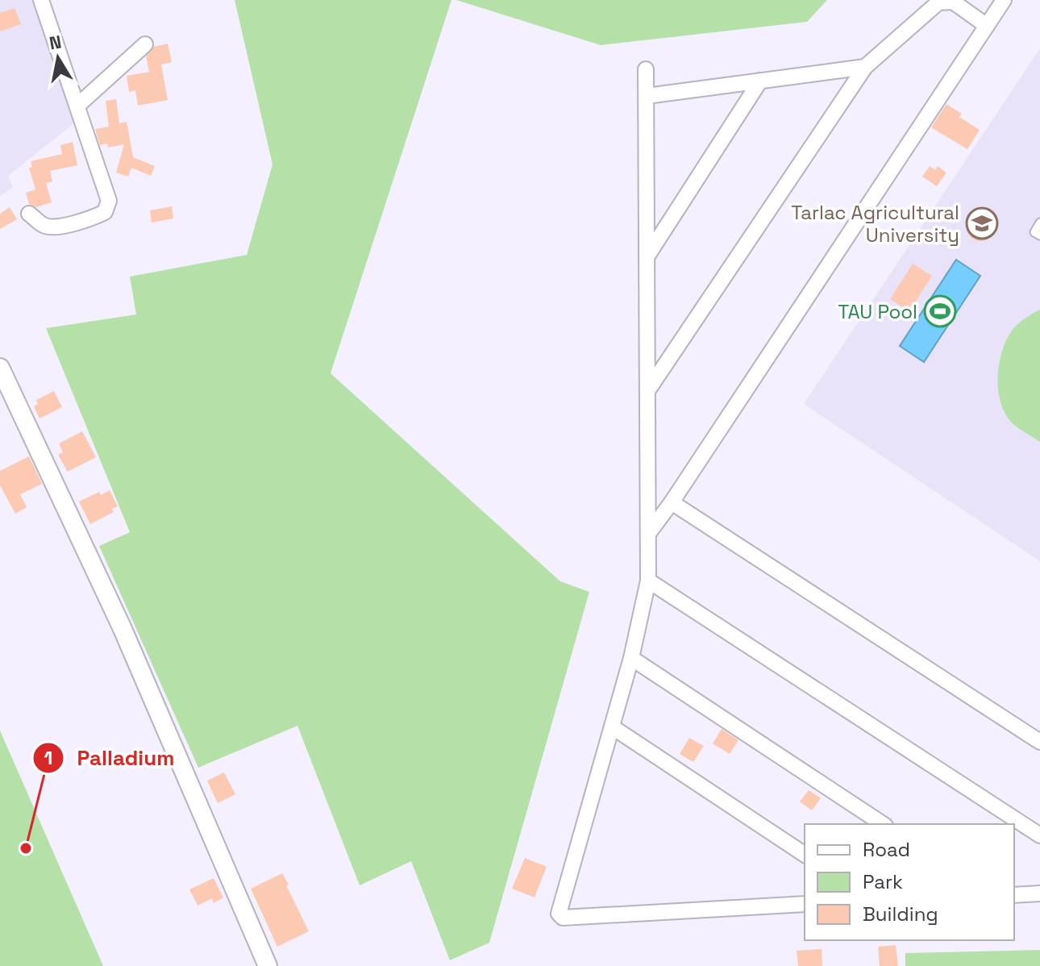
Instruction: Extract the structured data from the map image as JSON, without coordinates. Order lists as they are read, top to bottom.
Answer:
{
  "places": {
    "school or university": ["Tarlac Agricultural University"],
    "sports": ["TAU Pool"],
    "other": ["Palladium"]
  },
  "legend": ["Road", "Park", "Building"],
  "north": "top"
}
